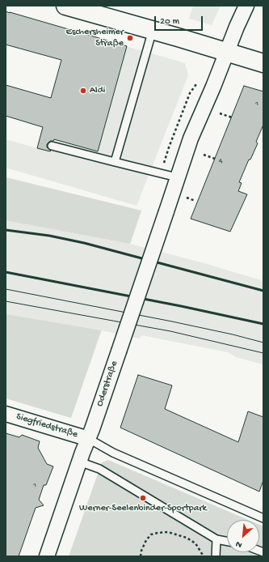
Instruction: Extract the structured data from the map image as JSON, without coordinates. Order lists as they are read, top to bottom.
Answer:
{
  "streets": {
    "street": ["Oderstraße", "Siegfriedstraße"]
  },
  "crossings": [
    ["Oderstraße", "Siegfriedstraße"]
  ],
  "places": ["Eschersheimer Straße", "Aldi", "Werner-Seelenbinder-Sportpark"],
  "house_numbers": ["1", "4", "1"],
  "scale_bar": "20 m",
  "north": "bottom left"
}
